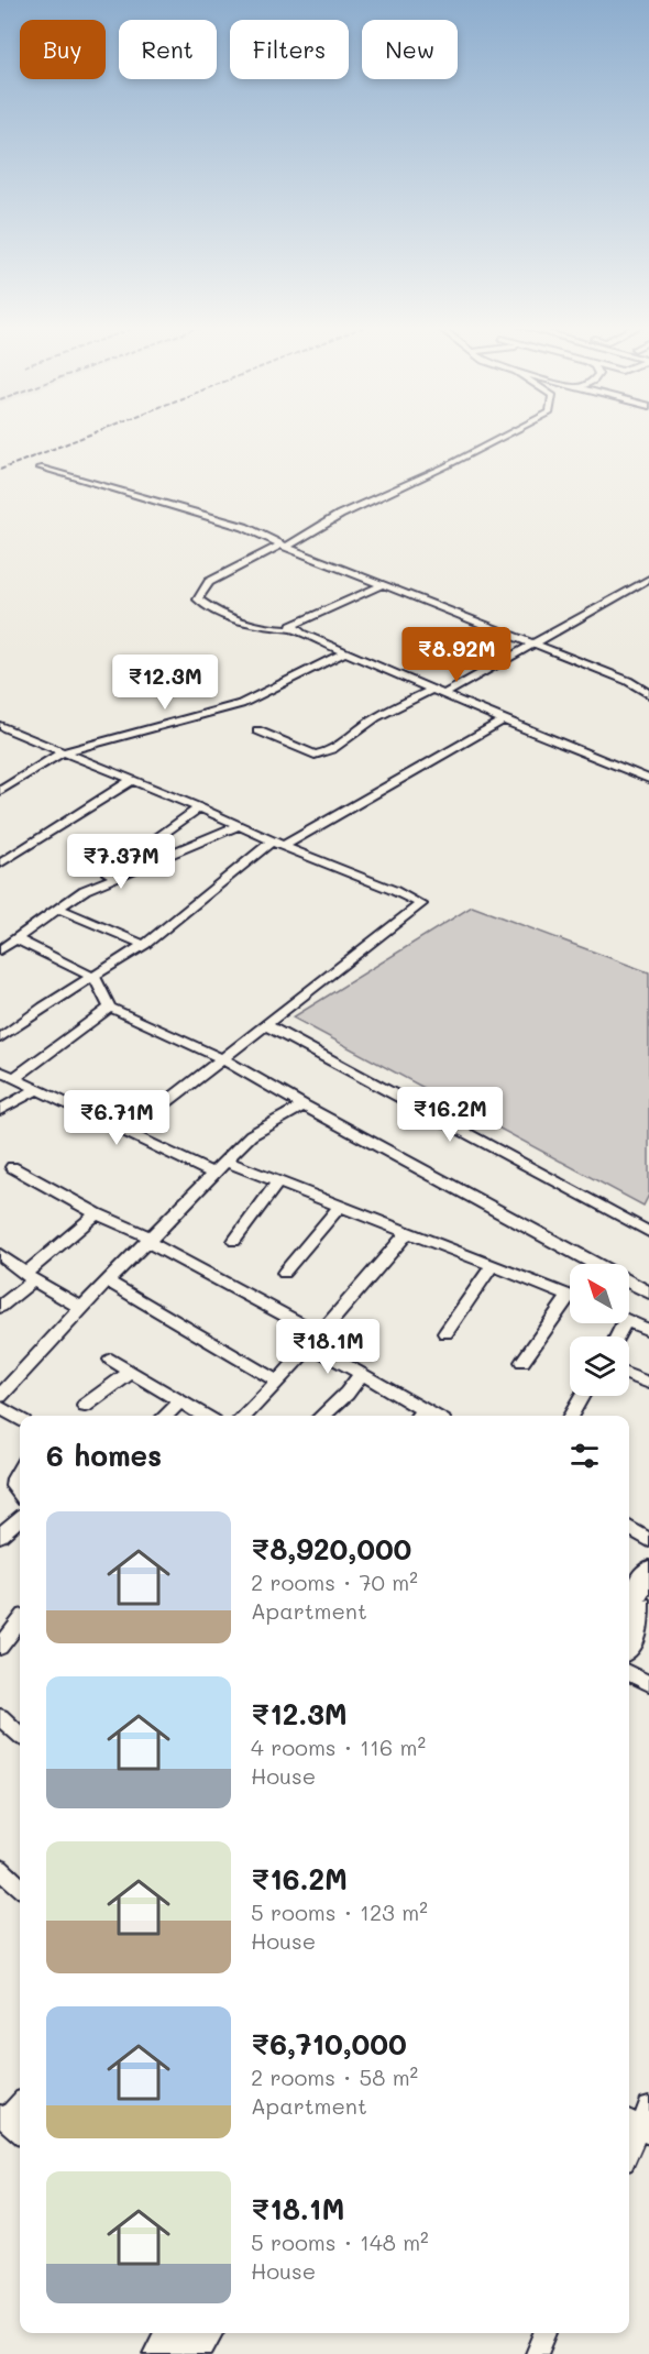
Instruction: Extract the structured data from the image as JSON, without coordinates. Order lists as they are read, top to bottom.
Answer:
{
  "north": "top left",
  "page": {
    "chip": [
      "Buy",
      "Rent",
      "Filters",
      "New"
    ],
    "price": [
      "₹8.92M",
      "₹12.3M",
      "₹7.37M",
      "₹16.2M",
      "₹6.71M",
      "₹18.1M"
    ],
    "heading": "6 homes",
    "list": [
      {
        "name": "₹8,920,000",
        "note": "2 rooms · 70 m² · Apartment"
      },
      {
        "name": "₹12.3M",
        "note": "4 rooms · 116 m² · House"
      },
      {
        "name": "₹16.2M",
        "note": "5 rooms · 123 m² · House"
      },
      {
        "name": "₹6,710,000",
        "note": "2 rooms · 58 m² · Apartment"
      },
      {
        "name": "₹18.1M",
        "note": "5 rooms · 148 m² · House"
      }
    ]
  }
}
